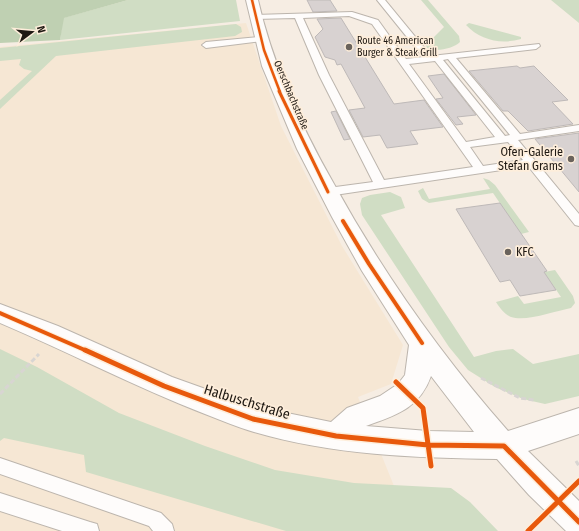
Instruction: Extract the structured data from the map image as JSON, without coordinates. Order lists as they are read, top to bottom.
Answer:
{
  "streets": {
    "main road": ["Oerschbachstraße", "Halbuschstraße"]
  },
  "crossings": [
    ["Oerschbachstraße", "Halbuschstraße"]
  ],
  "places": ["Route 46 American Burger & Steak Grill", "Ofen-Galerie Stefan Grams", "KFC"],
  "north": "right"
}
